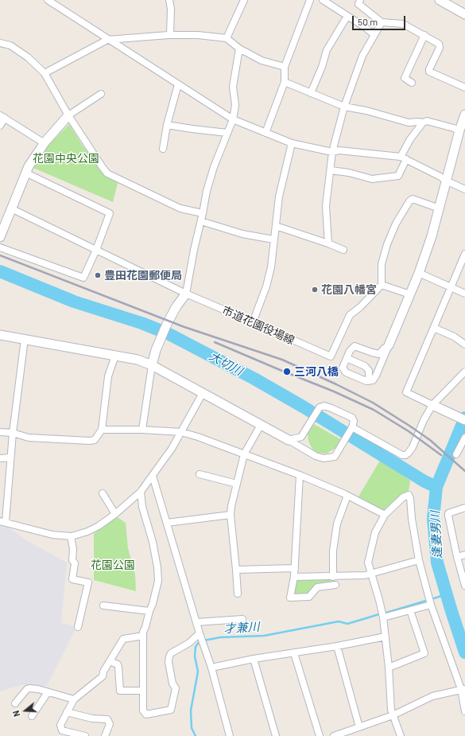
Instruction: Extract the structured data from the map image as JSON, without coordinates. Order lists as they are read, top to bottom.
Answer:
{
  "streets": {
    "street": ["市道花園役場線"]
  },
  "water": ["大切川", "逢妻男川", "才兼川"],
  "parks": ["花園中央公園", "花園公園"],
  "places": ["豊田花園郵便局", "花園八幡宮", "三河八橋"],
  "scale_bar": "50 m",
  "north": "left"
}
